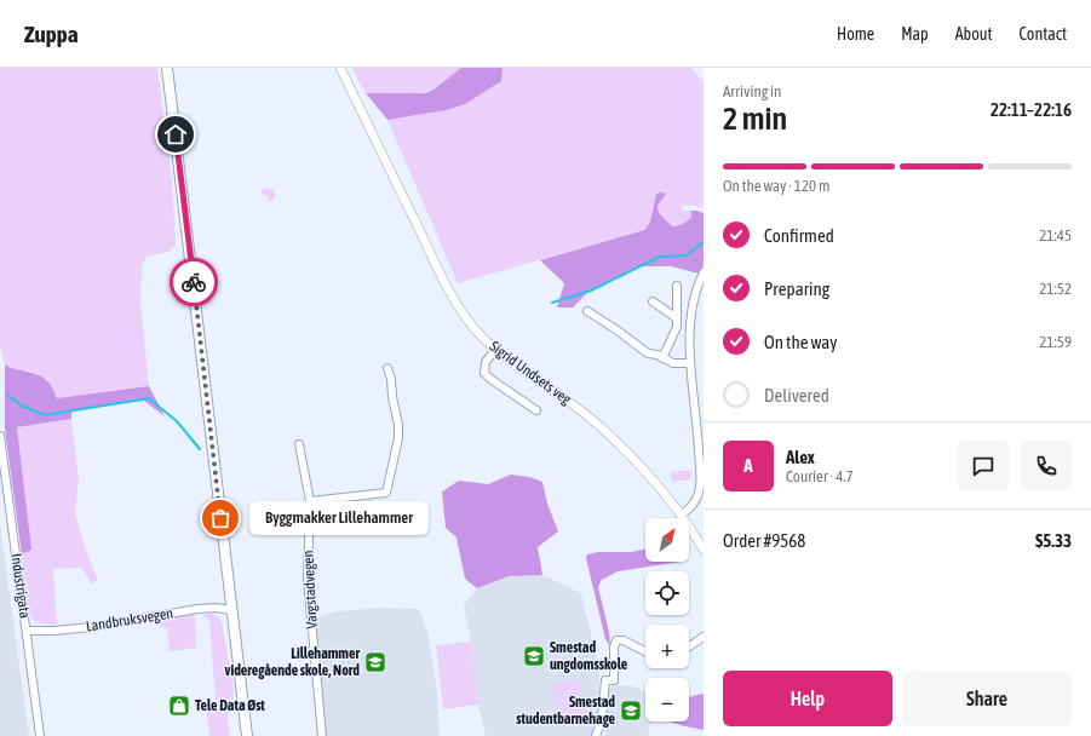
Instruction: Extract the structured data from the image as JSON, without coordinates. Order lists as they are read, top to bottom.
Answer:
{
  "streets": {
    "street": [
      "Sigrid Undsets veg",
      "Industrigata",
      "Vargstadvegen",
      "Landbruksvegen"
    ]
  },
  "crossings": [
    ["Industrigata", "Landbruksvegen"]
  ],
  "places": {
    "other": ["Byggmakker Lillehammer"],
    "school or university": ["Smestad ungdomsskole", "Lillehammer videregående skole, Nord", "Smestad studentbarnehage"],
    "shop": ["Tele Data Øst"]
  },
  "north": "top right",
  "page": {
    "header": "Zuppa",
    "nav": [
      "Home",
      "Map",
      "About",
      "Contact"
    ],
    "heading": ["2 min", "Arriving in", "22:11–22:16"],
    "panel": [
      "Alex",
      "Courier · 4.7",
      "Order #9568",
      "$5.33"
    ],
    "bar": "On the way · 120 m",
    "list": [
      ["Confirmed", "21:45"],
      ["Preparing", "21:52"],
      ["On the way", "21:59"],
      "Delivered"
    ],
    "round": "A",
    "bubble": "Byggmakker Lillehammer",
    "map_buttons": ["+", "−"],
    "buttons": ["Help", "Share"]
  }
}
